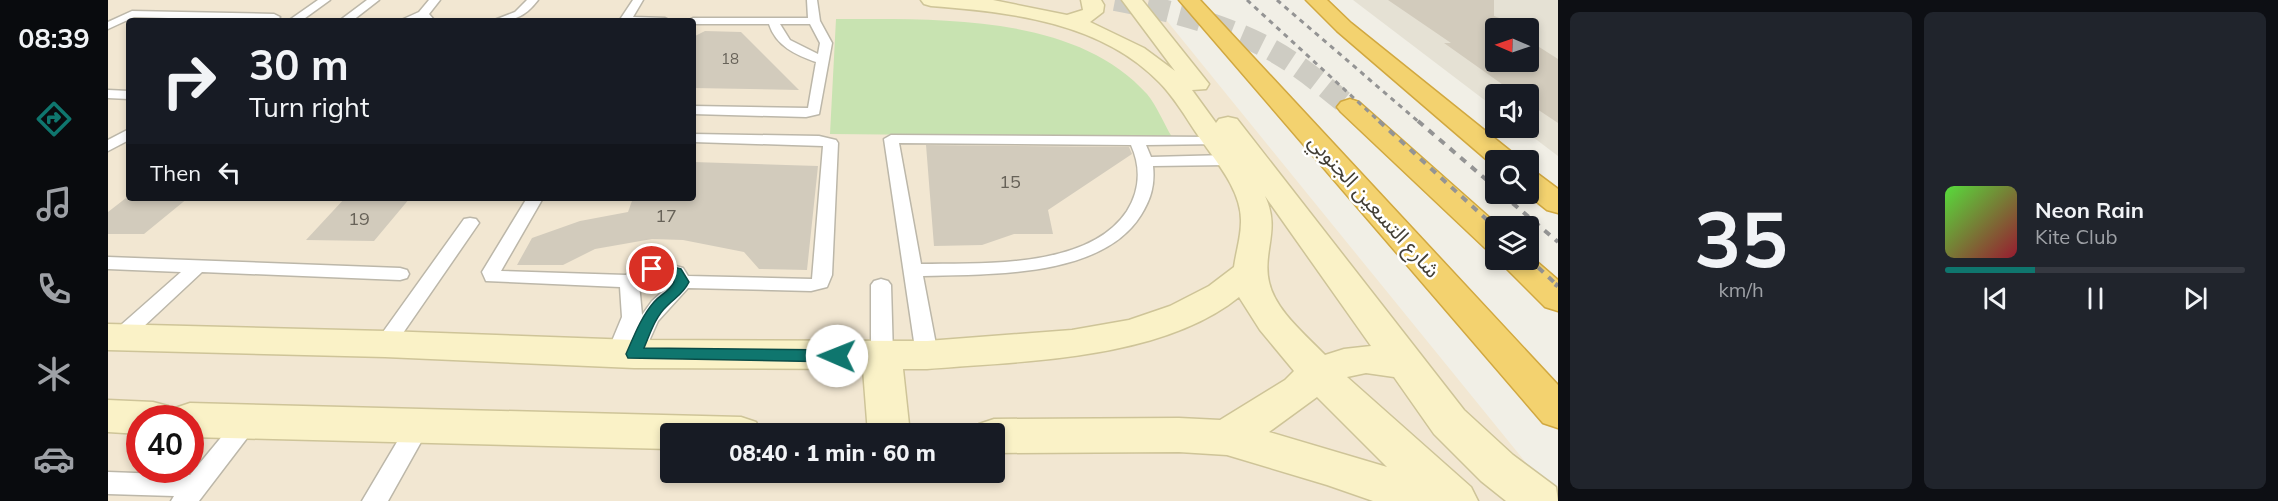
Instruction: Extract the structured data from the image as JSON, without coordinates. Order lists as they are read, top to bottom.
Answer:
{
  "streets": {
    "highway": ["شارع التسعين الجنوبي"]
  },
  "house_numbers": [
    "18",
    "15",
    "17",
    "19"
  ],
  "north": "left",
  "page": {
    "tabs": "08:39",
    "tile": ["35", "km/h"],
    "turn": ["30 m", "Turn right"],
    "then": "Then",
    "song": ["Neon Rain", "Kite Club"],
    "limit": "40",
    "trip": "08:40 · 1 min · 60 m"
  }
}
